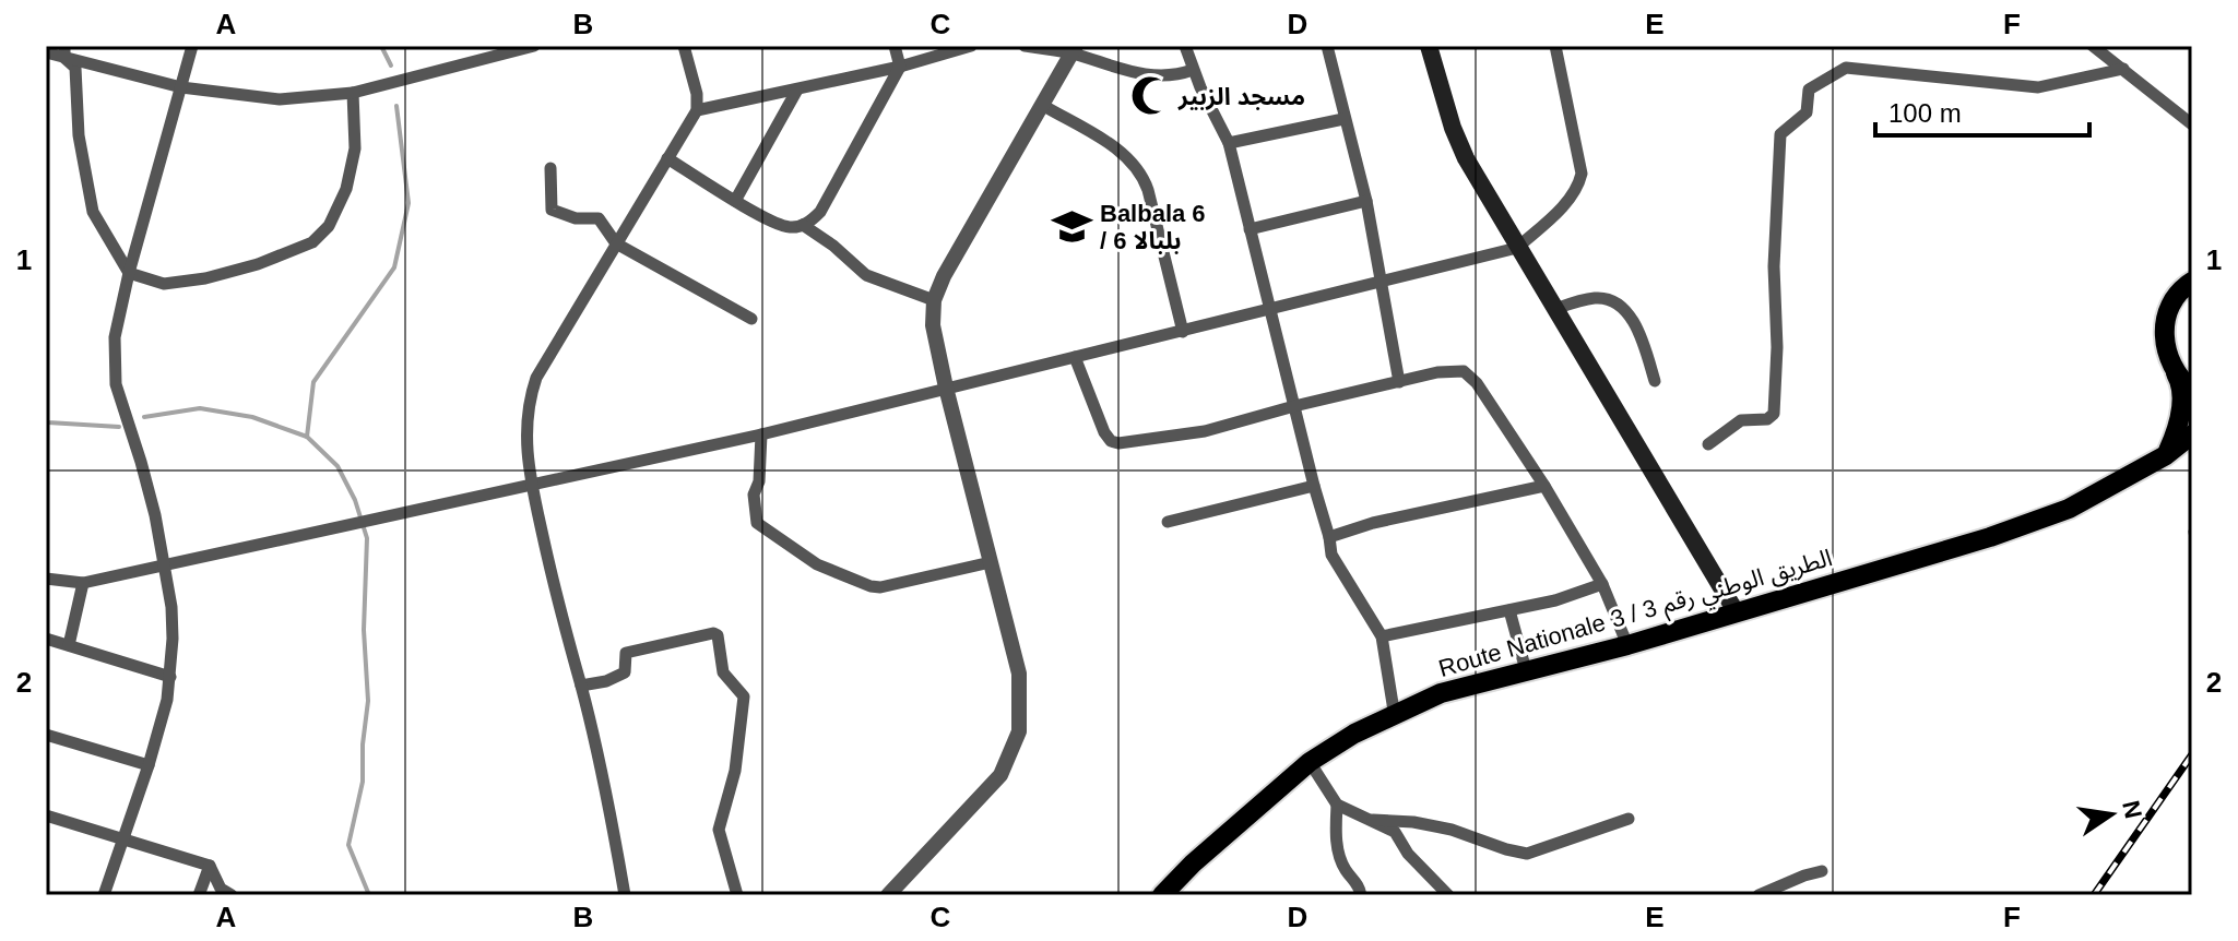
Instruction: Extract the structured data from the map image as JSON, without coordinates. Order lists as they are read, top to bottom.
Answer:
{
  "streets": {
    "highway": ["Route Nationale 3 / الطريق الوطني رقم 3"]
  },
  "places": {
    "mosque": ["مسجد الزبير"],
    "school or university": ["Balbala 6 / بلبالا 6"]
  },
  "scale_bar": "100 m",
  "north": "right",
  "grid": {
    "columns": [
      "A",
      "B",
      "C",
      "D",
      "E",
      "F"
    ],
    "rows": ["1", "2"]
  }
}
